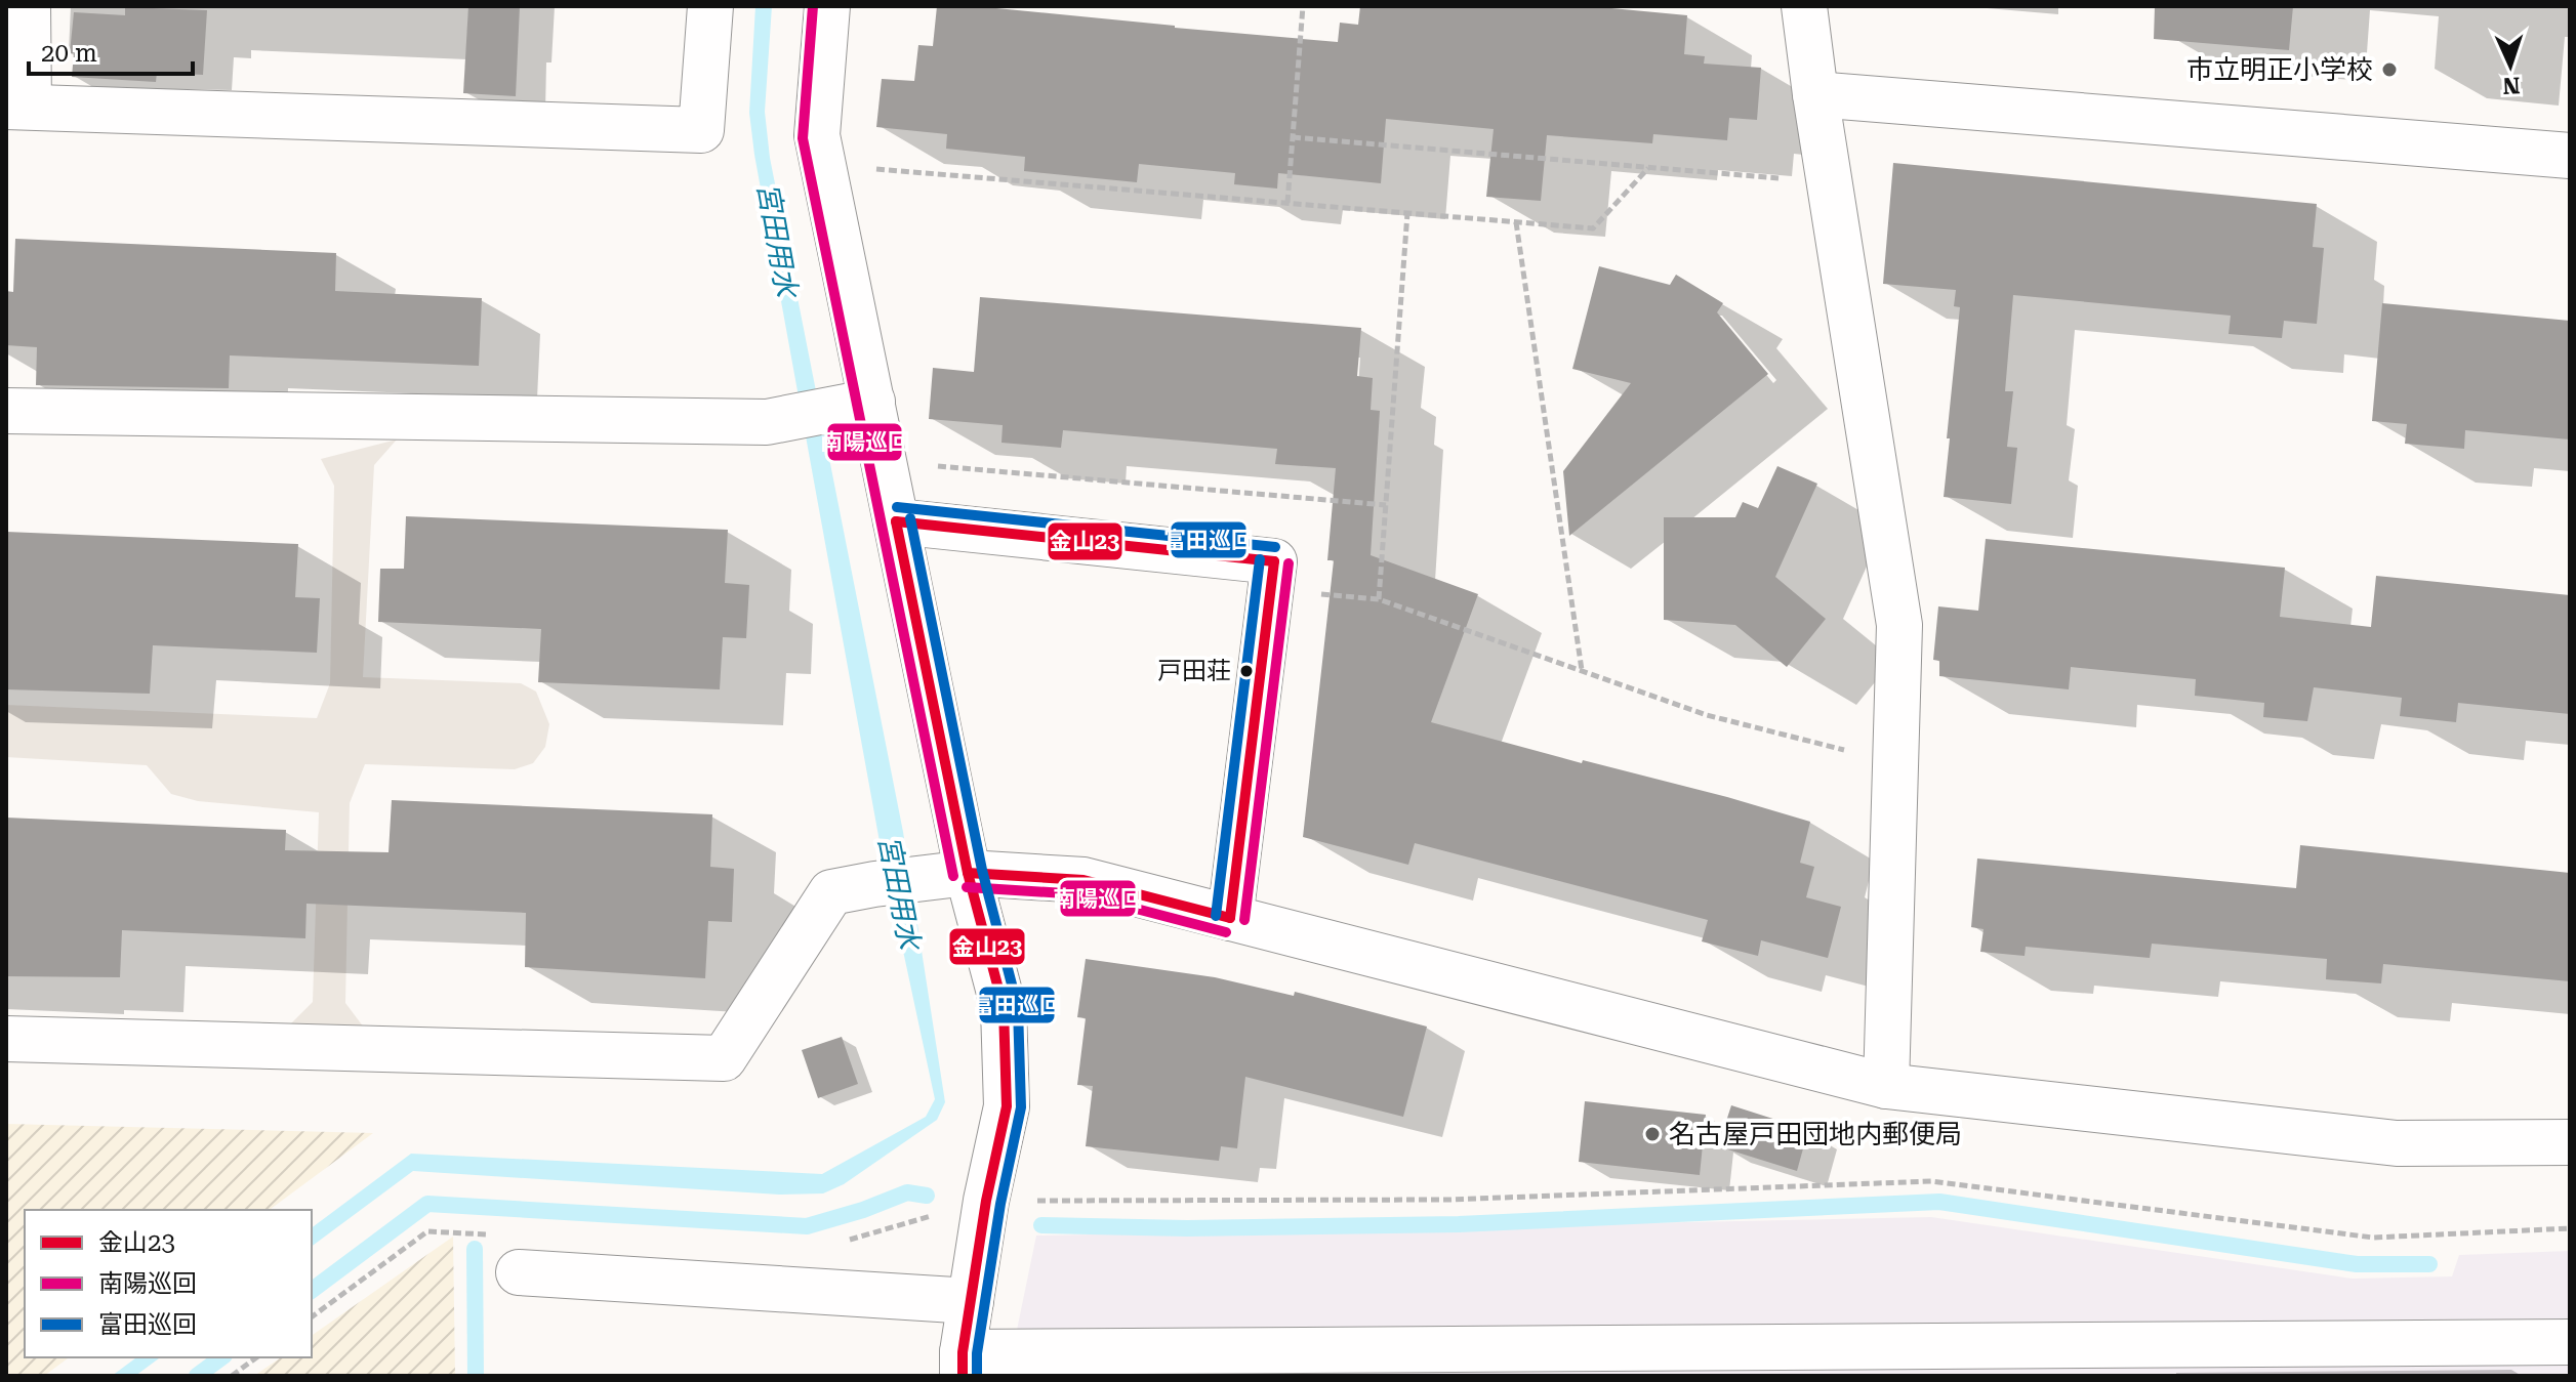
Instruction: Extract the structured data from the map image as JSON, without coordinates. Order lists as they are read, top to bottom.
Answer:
{
  "water": ["宮田用水"],
  "places": ["市立明正小学校", "戸田荘", "名古屋戸田団地内郵便局"],
  "lines": ["transit line 南陽巡回", "transit line 富田巡回", "transit line 金山23"],
  "legend": ["金山23", "南陽巡回", "富田巡回"],
  "scale_bar": "20 m",
  "north": "bottom"
}
